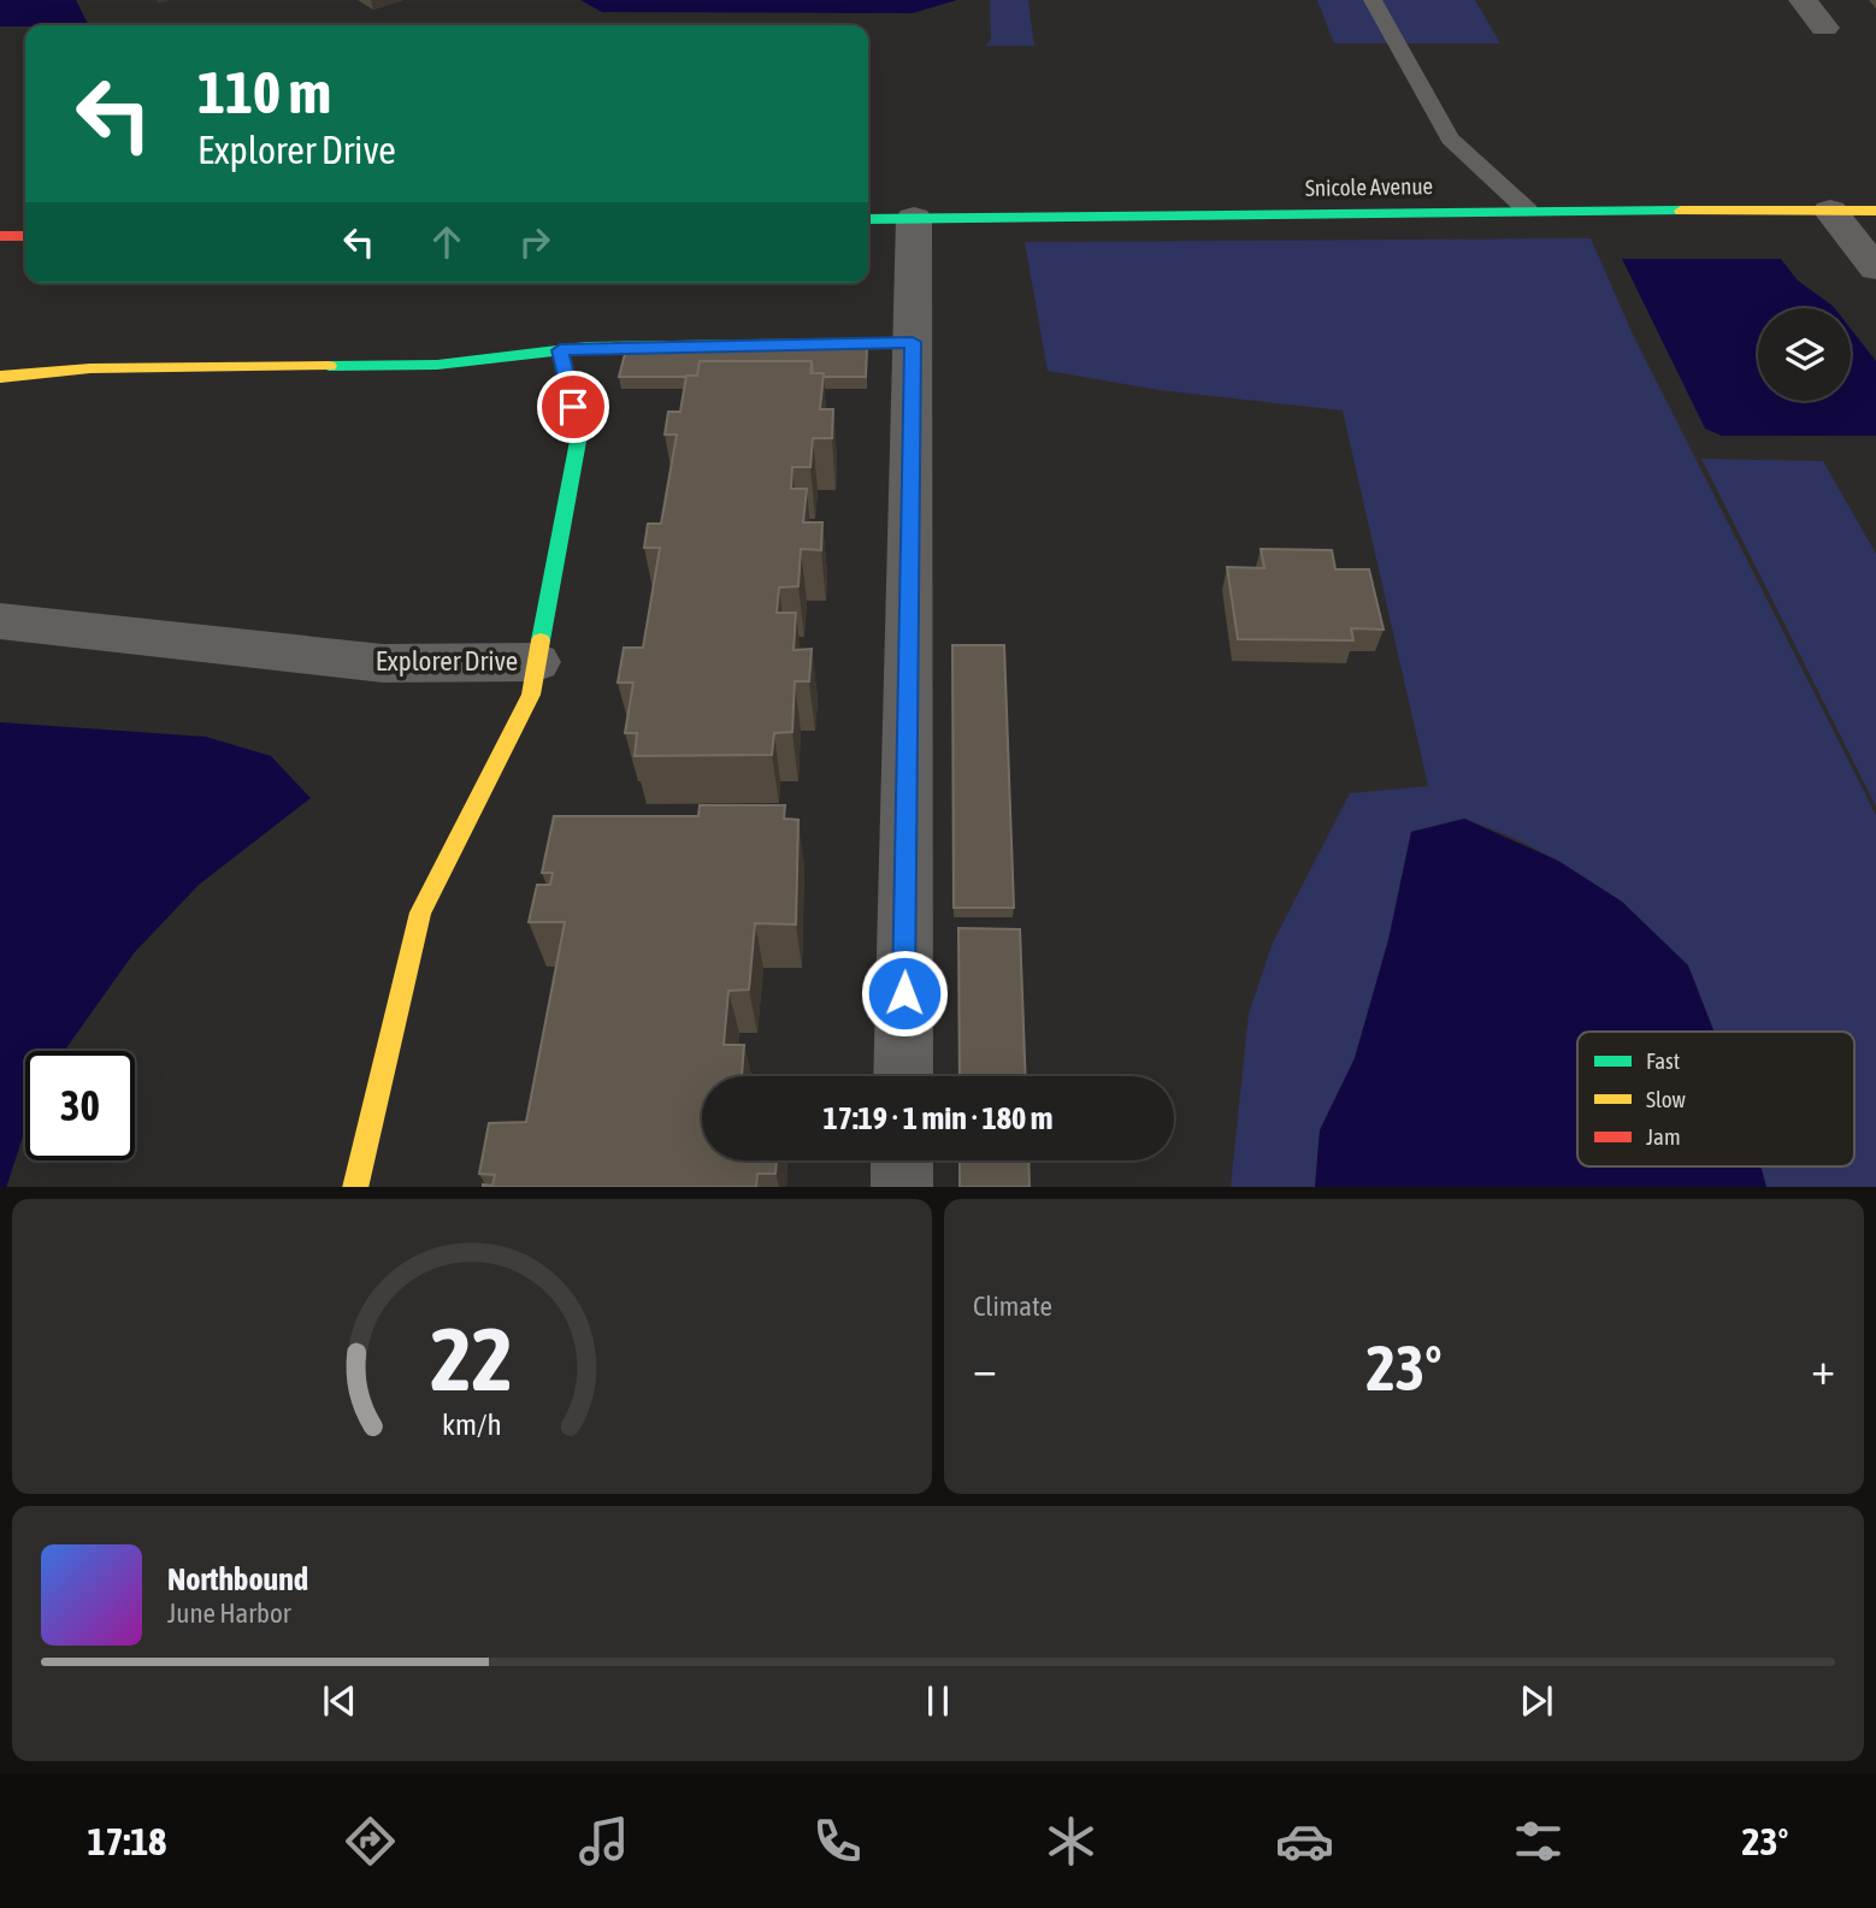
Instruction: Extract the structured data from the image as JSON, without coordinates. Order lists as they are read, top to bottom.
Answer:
{
  "streets": {
    "street": ["Snicole Avenue", "Explorer Drive"]
  },
  "legend": ["Fast", "Slow", "Jam"],
  "page": {
    "turn": ["110 m", "Explorer Drive"],
    "limit": "30",
    "trip": "17:19 · 1 min · 180 m",
    "tile": "Climate",
    "heat": ["−", "23°", "+"],
    "song": ["Northbound", "June Harbor"],
    "tabs": ["17:18", "23°"],
    "gauge": ["22", "km/h"]
  }
}
